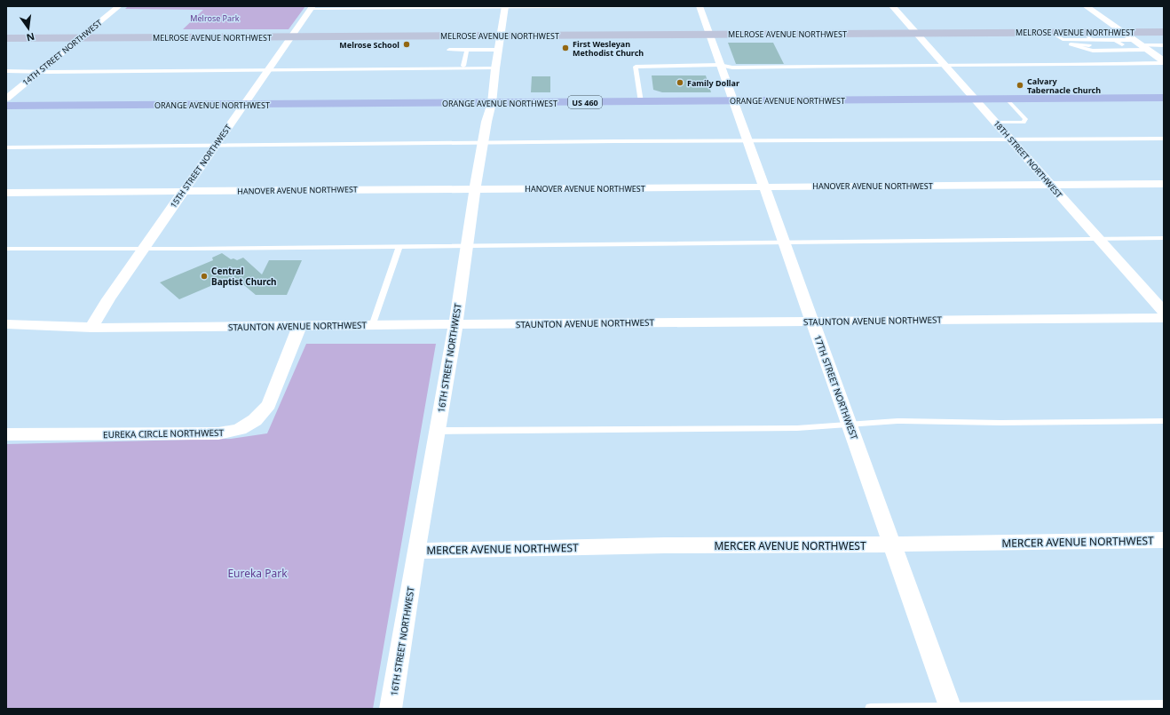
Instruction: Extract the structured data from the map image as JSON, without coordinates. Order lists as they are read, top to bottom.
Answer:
{
  "streets": {
    "main road": ["ORANGE AVENUE NORTHWEST", "US 460"],
    "street": [
      "MELROSE AVENUE NORTHWEST",
      "14TH STREET NORTHWEST",
      "18TH STREET NORTHWEST",
      "15TH STREET NORTHWEST",
      "HANOVER AVENUE NORTHWEST",
      "STAUNTON AVENUE NORTHWEST",
      "16TH STREET NORTHWEST",
      "17TH STREET NORTHWEST",
      "EUREKA CIRCLE NORTHWEST",
      "MERCER AVENUE NORTHWEST"
    ]
  },
  "crossings": [
    ["MELROSE AVENUE NORTHWEST", "14TH STREET NORTHWEST"],
    ["MELROSE AVENUE NORTHWEST", "18TH STREET NORTHWEST"],
    ["MELROSE AVENUE NORTHWEST", "15TH STREET NORTHWEST"],
    ["MELROSE AVENUE NORTHWEST", "16TH STREET NORTHWEST"],
    ["MELROSE AVENUE NORTHWEST", "17TH STREET NORTHWEST"],
    ["ORANGE AVENUE NORTHWEST", "18TH STREET NORTHWEST"],
    ["ORANGE AVENUE NORTHWEST", "15TH STREET NORTHWEST"],
    ["ORANGE AVENUE NORTHWEST", "16TH STREET NORTHWEST"],
    ["ORANGE AVENUE NORTHWEST", "17TH STREET NORTHWEST"],
    ["18TH STREET NORTHWEST", "HANOVER AVENUE NORTHWEST"],
    ["15TH STREET NORTHWEST", "HANOVER AVENUE NORTHWEST"],
    ["15TH STREET NORTHWEST", "STAUNTON AVENUE NORTHWEST"],
    ["HANOVER AVENUE NORTHWEST", "16TH STREET NORTHWEST"],
    ["HANOVER AVENUE NORTHWEST", "17TH STREET NORTHWEST"],
    ["STAUNTON AVENUE NORTHWEST", "16TH STREET NORTHWEST"],
    ["STAUNTON AVENUE NORTHWEST", "17TH STREET NORTHWEST"],
    ["STAUNTON AVENUE NORTHWEST", "EUREKA CIRCLE NORTHWEST"],
    ["16TH STREET NORTHWEST", "MERCER AVENUE NORTHWEST"],
    ["17TH STREET NORTHWEST", "MERCER AVENUE NORTHWEST"]
  ],
  "parks": ["Melrose Park", "Eureka Park"],
  "places": [
    "Melrose School",
    "First Wesleyan Methodist Church",
    "Family Dollar",
    "Calvary Tabernacle Church",
    "Central Baptist Church"
  ],
  "north": "bottom"
}
